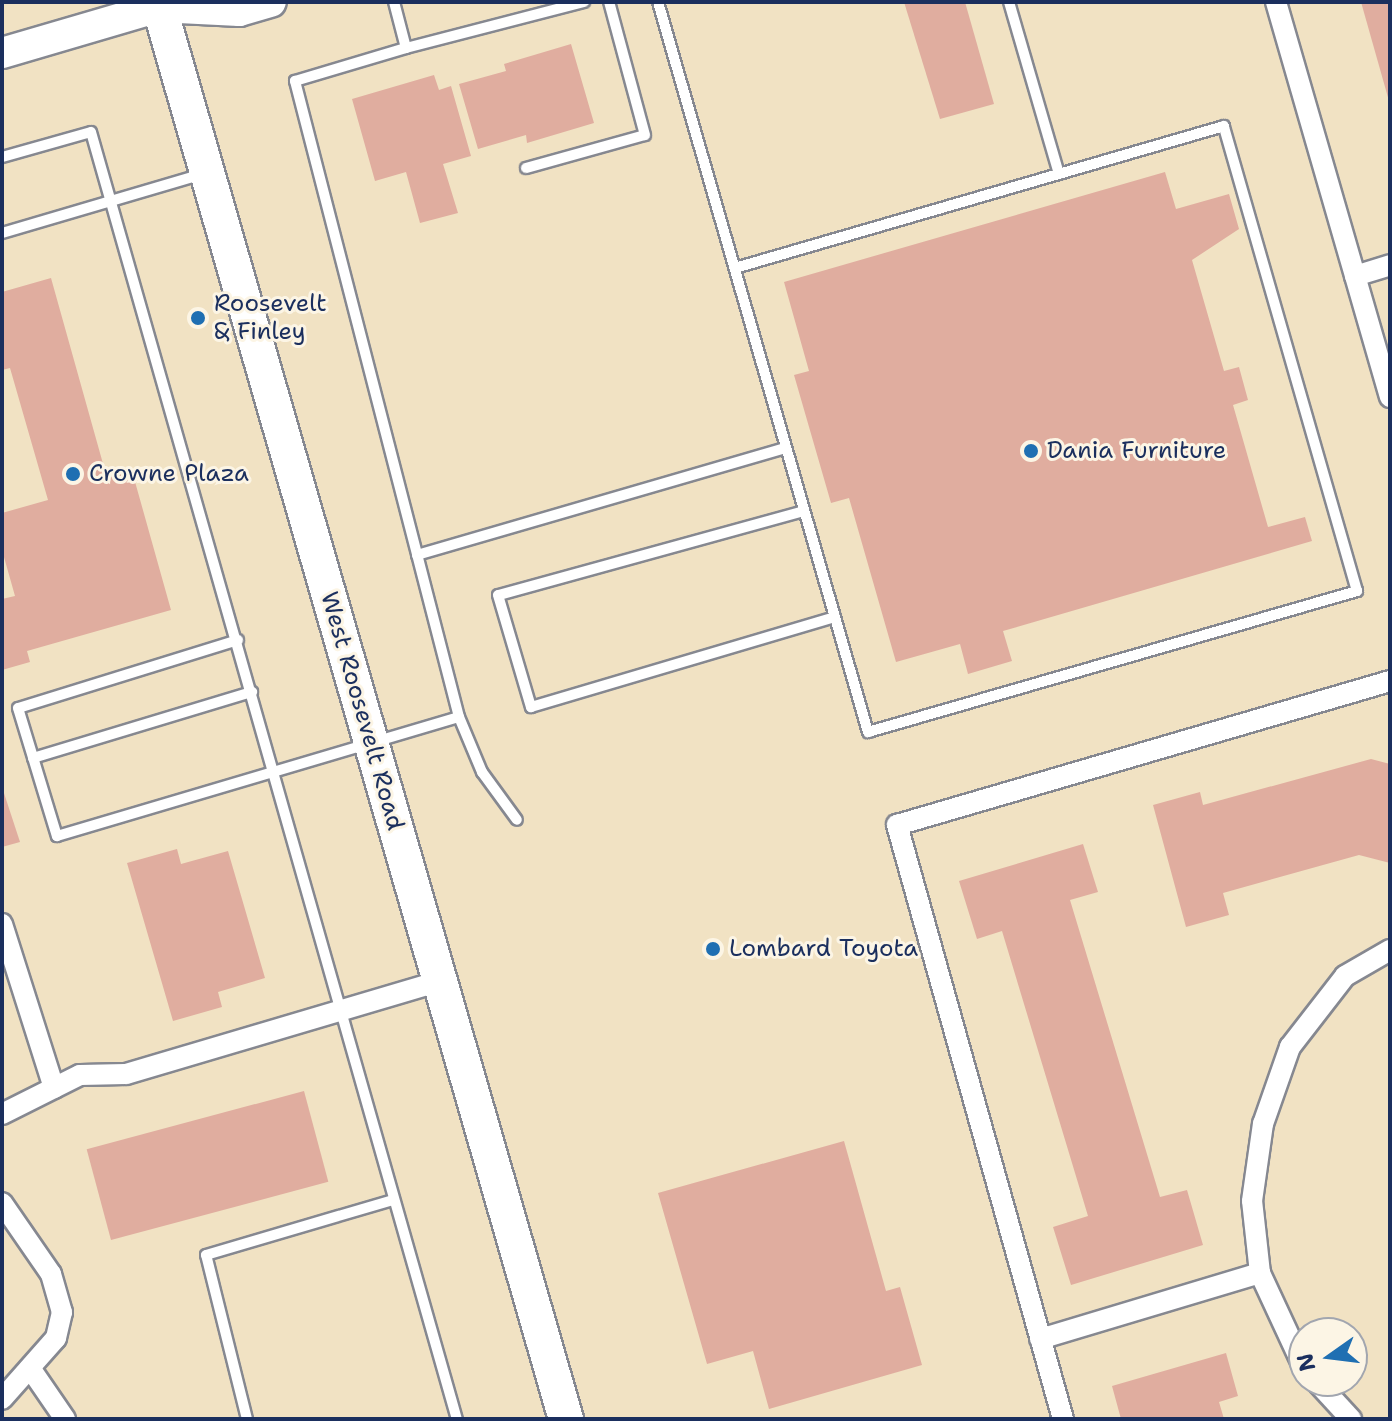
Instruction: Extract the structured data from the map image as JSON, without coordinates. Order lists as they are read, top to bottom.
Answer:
{
  "streets": {
    "main road": ["West Roosevelt Road"]
  },
  "places": [
    "Roosevelt & Finley",
    "Dania Furniture",
    "Crowne Plaza",
    "Lombard Toyota"
  ],
  "north": "left"
}
